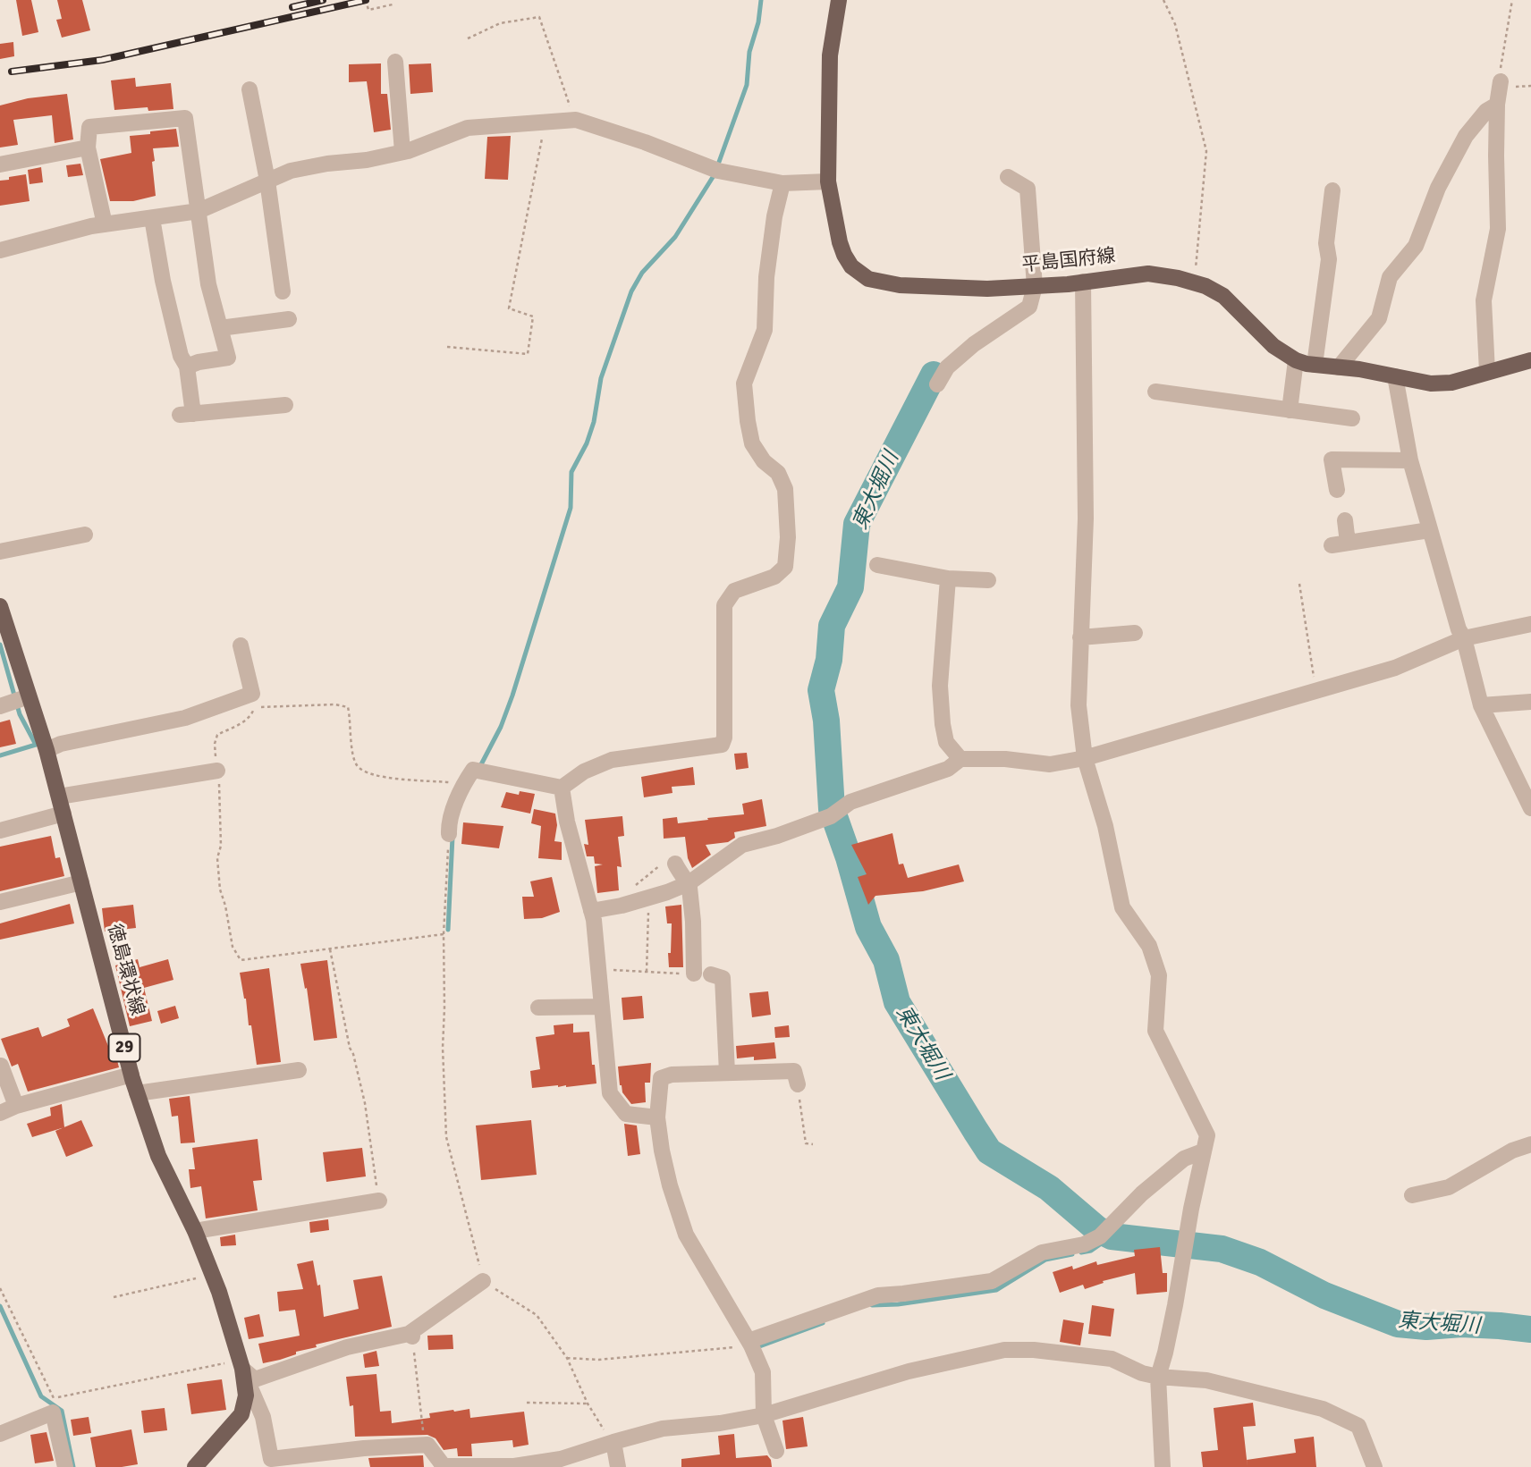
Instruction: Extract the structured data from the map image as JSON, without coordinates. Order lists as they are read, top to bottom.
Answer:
{
  "streets": {
    "main road": ["平島国府線", "徳島環状線", "29"]
  },
  "water": ["東大堀川"]
}
